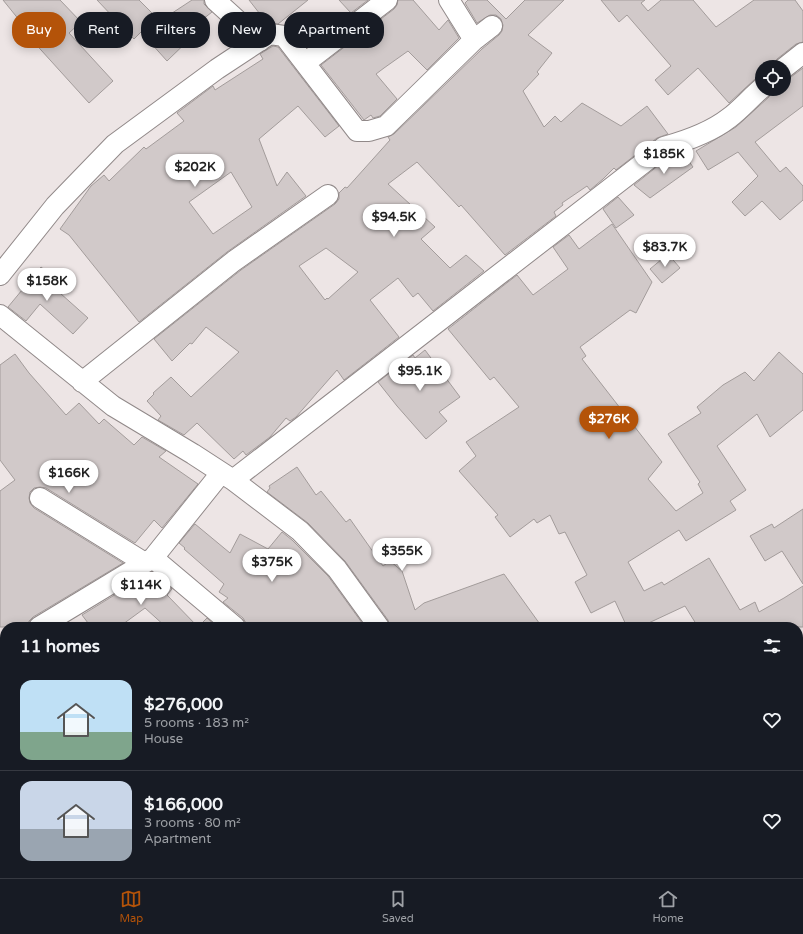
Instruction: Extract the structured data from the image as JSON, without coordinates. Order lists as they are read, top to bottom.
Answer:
{
  "page": {
    "chip": [
      "Buy",
      "Rent",
      "Filters",
      "New",
      "Apartment"
    ],
    "price": [
      "$185K",
      "$202K",
      "$94.5K",
      "$83.7K",
      "$158K",
      "$95.1K",
      "$276K",
      "$166K",
      "$355K",
      "$375K",
      "$114K"
    ],
    "heading": "11 homes",
    "list": [
      {
        "name": "$276,000",
        "note": "5 rooms · 183 m² · House"
      },
      {
        "name": "$166,000",
        "note": "3 rooms · 80 m² · Apartment"
      }
    ],
    "tabs": ["Map", "Saved", "Home"]
  }
}
